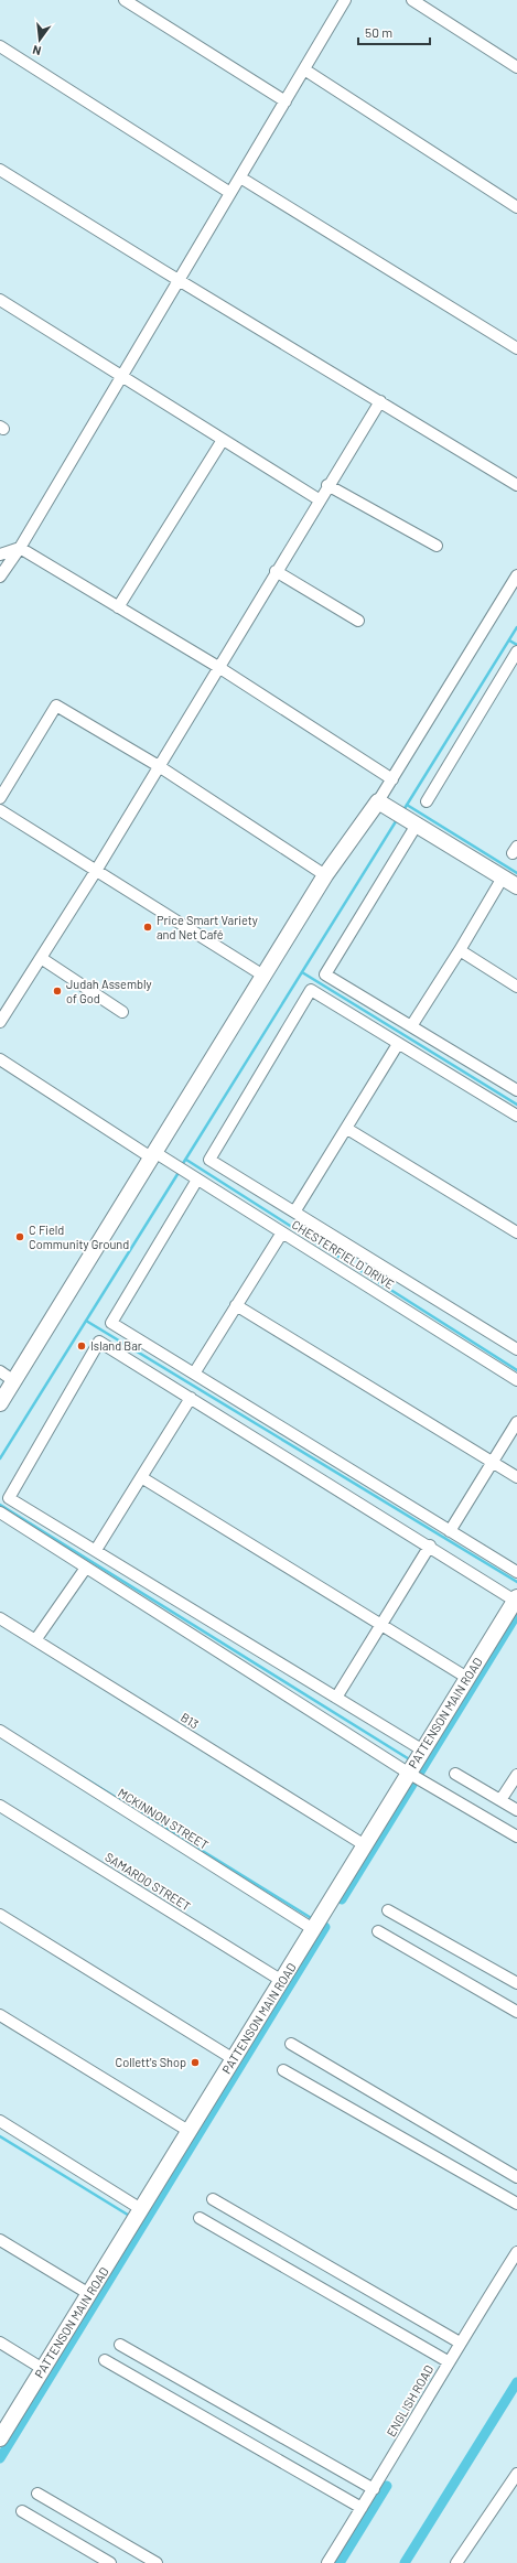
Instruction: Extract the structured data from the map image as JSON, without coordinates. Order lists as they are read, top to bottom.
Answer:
{
  "streets": {
    "street": [
      "CHESTERFIELD DRIVE",
      "PATTENSON MAIN ROAD",
      "B13",
      "MCKINNON STREET",
      "SAMARDO STREET",
      "ENGLISH ROAD"
    ]
  },
  "crossings": [
    ["PATTENSON MAIN ROAD", "B13"],
    ["PATTENSON MAIN ROAD", "MCKINNON STREET"],
    ["PATTENSON MAIN ROAD", "SAMARDO STREET"]
  ],
  "places": [
    "Price Smart Variety and Net Café",
    "Judah Assembly of God",
    "C Field Community Ground",
    "Island Bar",
    "Collett's Shop"
  ],
  "scale_bar": "50 m",
  "north": "bottom"
}
